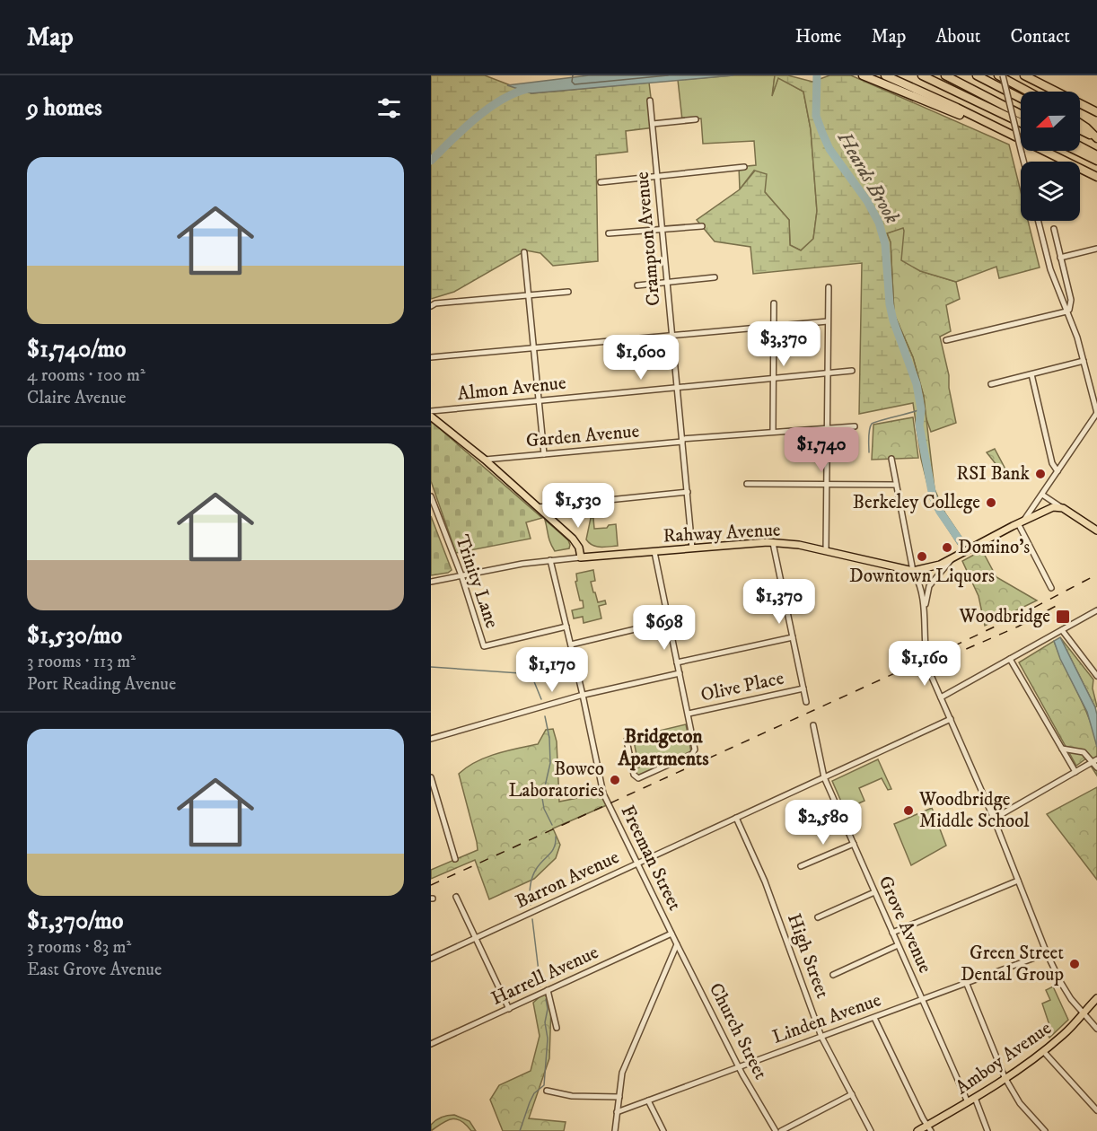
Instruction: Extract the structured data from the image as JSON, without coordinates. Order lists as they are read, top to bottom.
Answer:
{
  "streets": {
    "main road": ["Rahway Avenue", "Amboy Avenue"],
    "street": [
      "Crampton Avenue",
      "Almon Avenue",
      "Garden Avenue",
      "Trinity Lane",
      "Olive Place",
      "Freeman Street",
      "Barron Avenue",
      "Grove Avenue",
      "High Street",
      "Harrell Avenue",
      "Linden Avenue",
      "Church Street"
    ]
  },
  "crossings": [
    ["Crampton Avenue", "Almon Avenue"],
    ["Crampton Avenue", "Garden Avenue"],
    ["Crampton Avenue", "Rahway Avenue"],
    ["Rahway Avenue", "Trinity Lane"],
    ["Rahway Avenue", "Freeman Street"],
    ["Trinity Lane", "Freeman Street"],
    ["Freeman Street", "Barron Avenue"],
    ["Freeman Street", "Harrell Avenue"],
    ["Freeman Street", "Church Street"],
    ["Barron Avenue", "Grove Avenue"],
    ["Barron Avenue", "High Street"],
    ["Grove Avenue", "Linden Avenue"],
    ["Grove Avenue", "Amboy Avenue"],
    ["High Street", "Linden Avenue"],
    ["Linden Avenue", "Church Street"]
  ],
  "districts": ["Bridgeton Apartments"],
  "water": ["Heards Brook"],
  "places": {
    "other": [
      "RSI Bank",
      "Berkeley College",
      "Domino's",
      "Downtown Liquors",
      "Bowco Laboratories",
      "Woodbridge Middle School",
      "Green Street Dental Group"
    ],
    "transit": ["Woodbridge"]
  },
  "north": "left",
  "page": {
    "header": "Map",
    "nav": [
      "Home",
      "Map",
      "About",
      "Contact"
    ],
    "heading": "9 homes",
    "list": [
      {
        "name": "$1,740/mo",
        "note": "4 rooms · 100 m² · Claire Avenue"
      },
      {
        "name": "$1,530/mo",
        "note": "3 rooms · 113 m² · Port Reading Avenue"
      },
      {
        "name": "$1,370/mo",
        "note": "3 rooms · 83 m² · East Grove Avenue"
      }
    ],
    "price": [
      "$3,370",
      "$1,600",
      "$1,740",
      "$1,530",
      "$1,370",
      "$698",
      "$1,160",
      "$1,170",
      "$2,580"
    ]
  }
}
